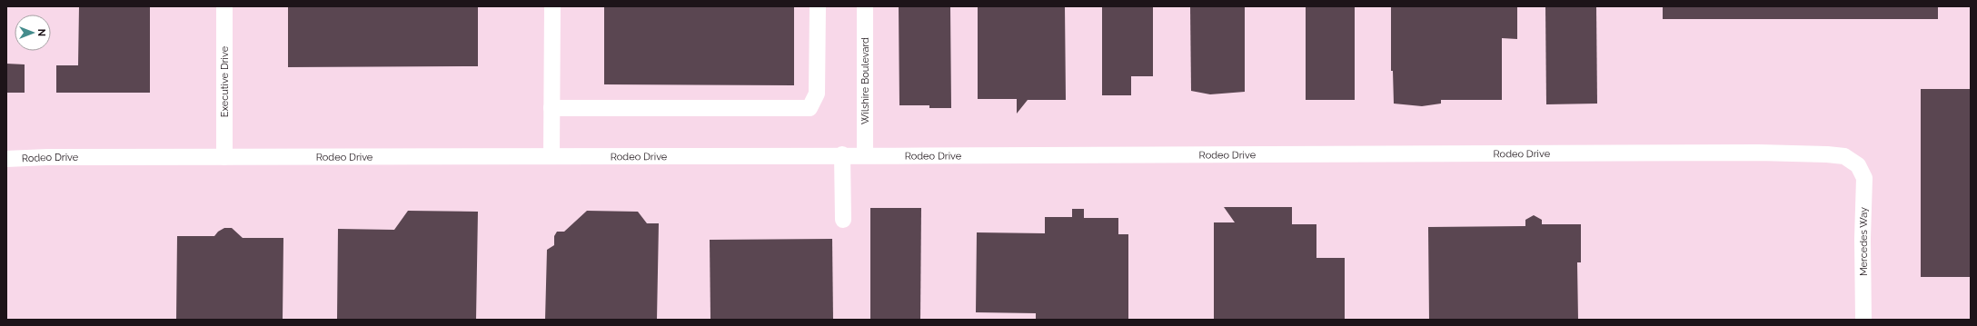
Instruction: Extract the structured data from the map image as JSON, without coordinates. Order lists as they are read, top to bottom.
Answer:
{
  "streets": {
    "street": [
      "Wilshire Boulevard",
      "Executive Drive",
      "Rodeo Drive",
      "Mercedes Way"
    ]
  },
  "crossings": [
    ["Wilshire Boulevard", "Rodeo Drive"],
    ["Executive Drive", "Rodeo Drive"],
    ["Rodeo Drive", "Mercedes Way"]
  ],
  "north": "right"
}
